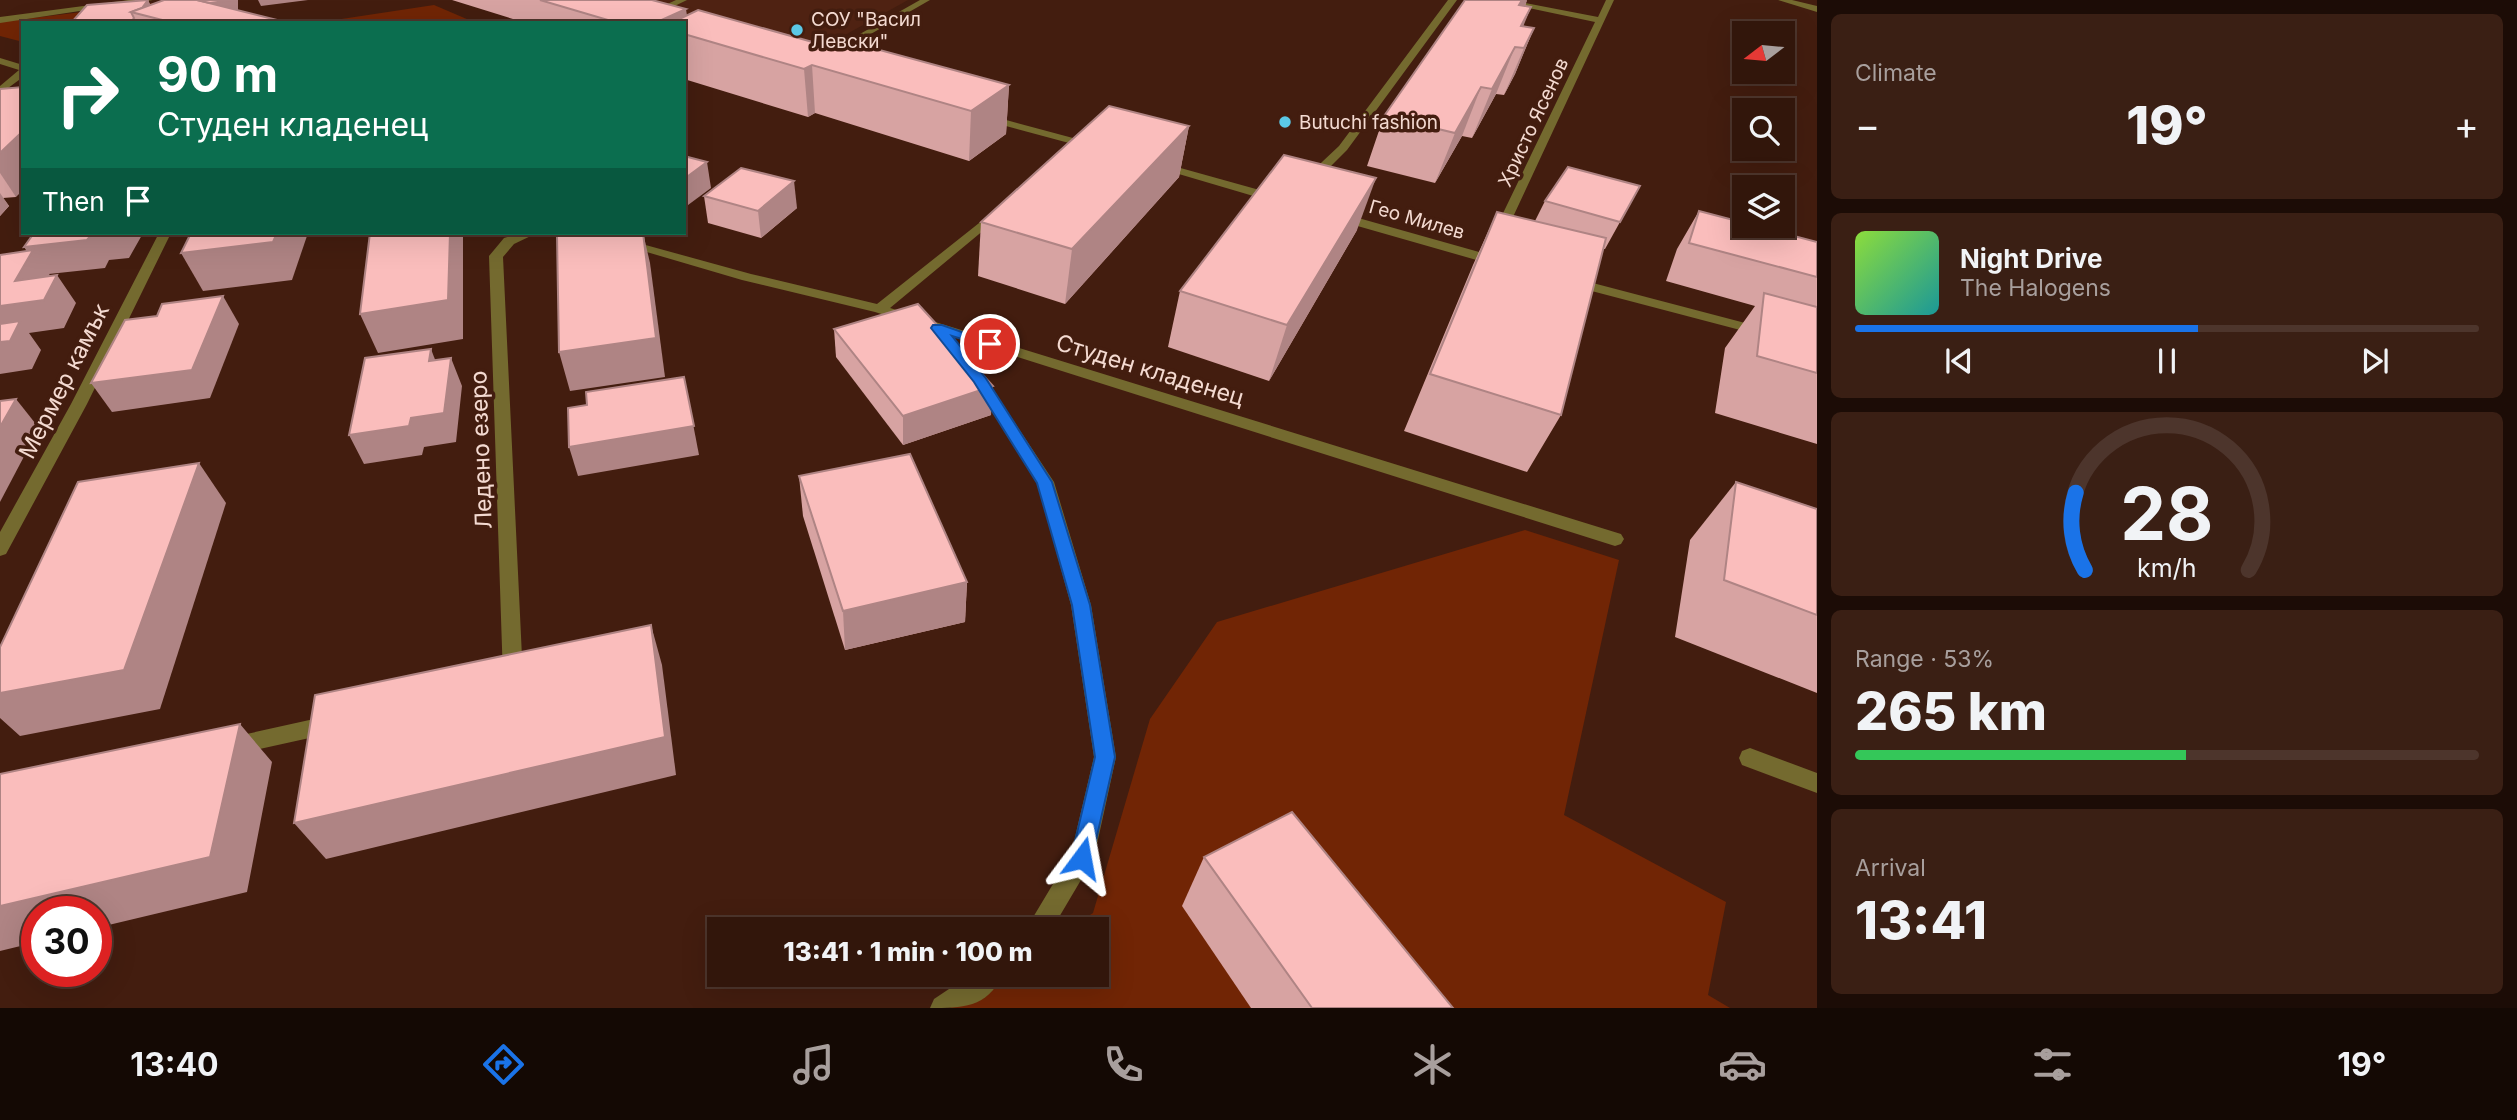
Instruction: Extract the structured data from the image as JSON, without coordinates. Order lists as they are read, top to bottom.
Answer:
{
  "streets": {
    "street": [
      "Христо Ясенов",
      "Гео Милев",
      "Студен кладенец",
      "Мермер камък",
      "Ледено езеро"
    ]
  },
  "crossings": [
    ["Христо Ясенов", "Гео Милев"]
  ],
  "places": ["СОУ \"Васил Левски\"", "Butuchi fashion"],
  "north": "left",
  "page": {
    "tile": [
      "Climate",
      ["Range · 53%", "265 km"],
      ["Arrival", "13:41"]
    ],
    "turn": ["90 m", "Студен кладенец"],
    "heat": ["−", "19°", "+"],
    "then": "Then",
    "song": ["Night Drive", "The Halogens"],
    "limit": "30",
    "trip": "13:41 · 1 min · 100 m",
    "tabs": ["13:40", "19°"],
    "gauge": ["28", "km/h"]
  }
}
